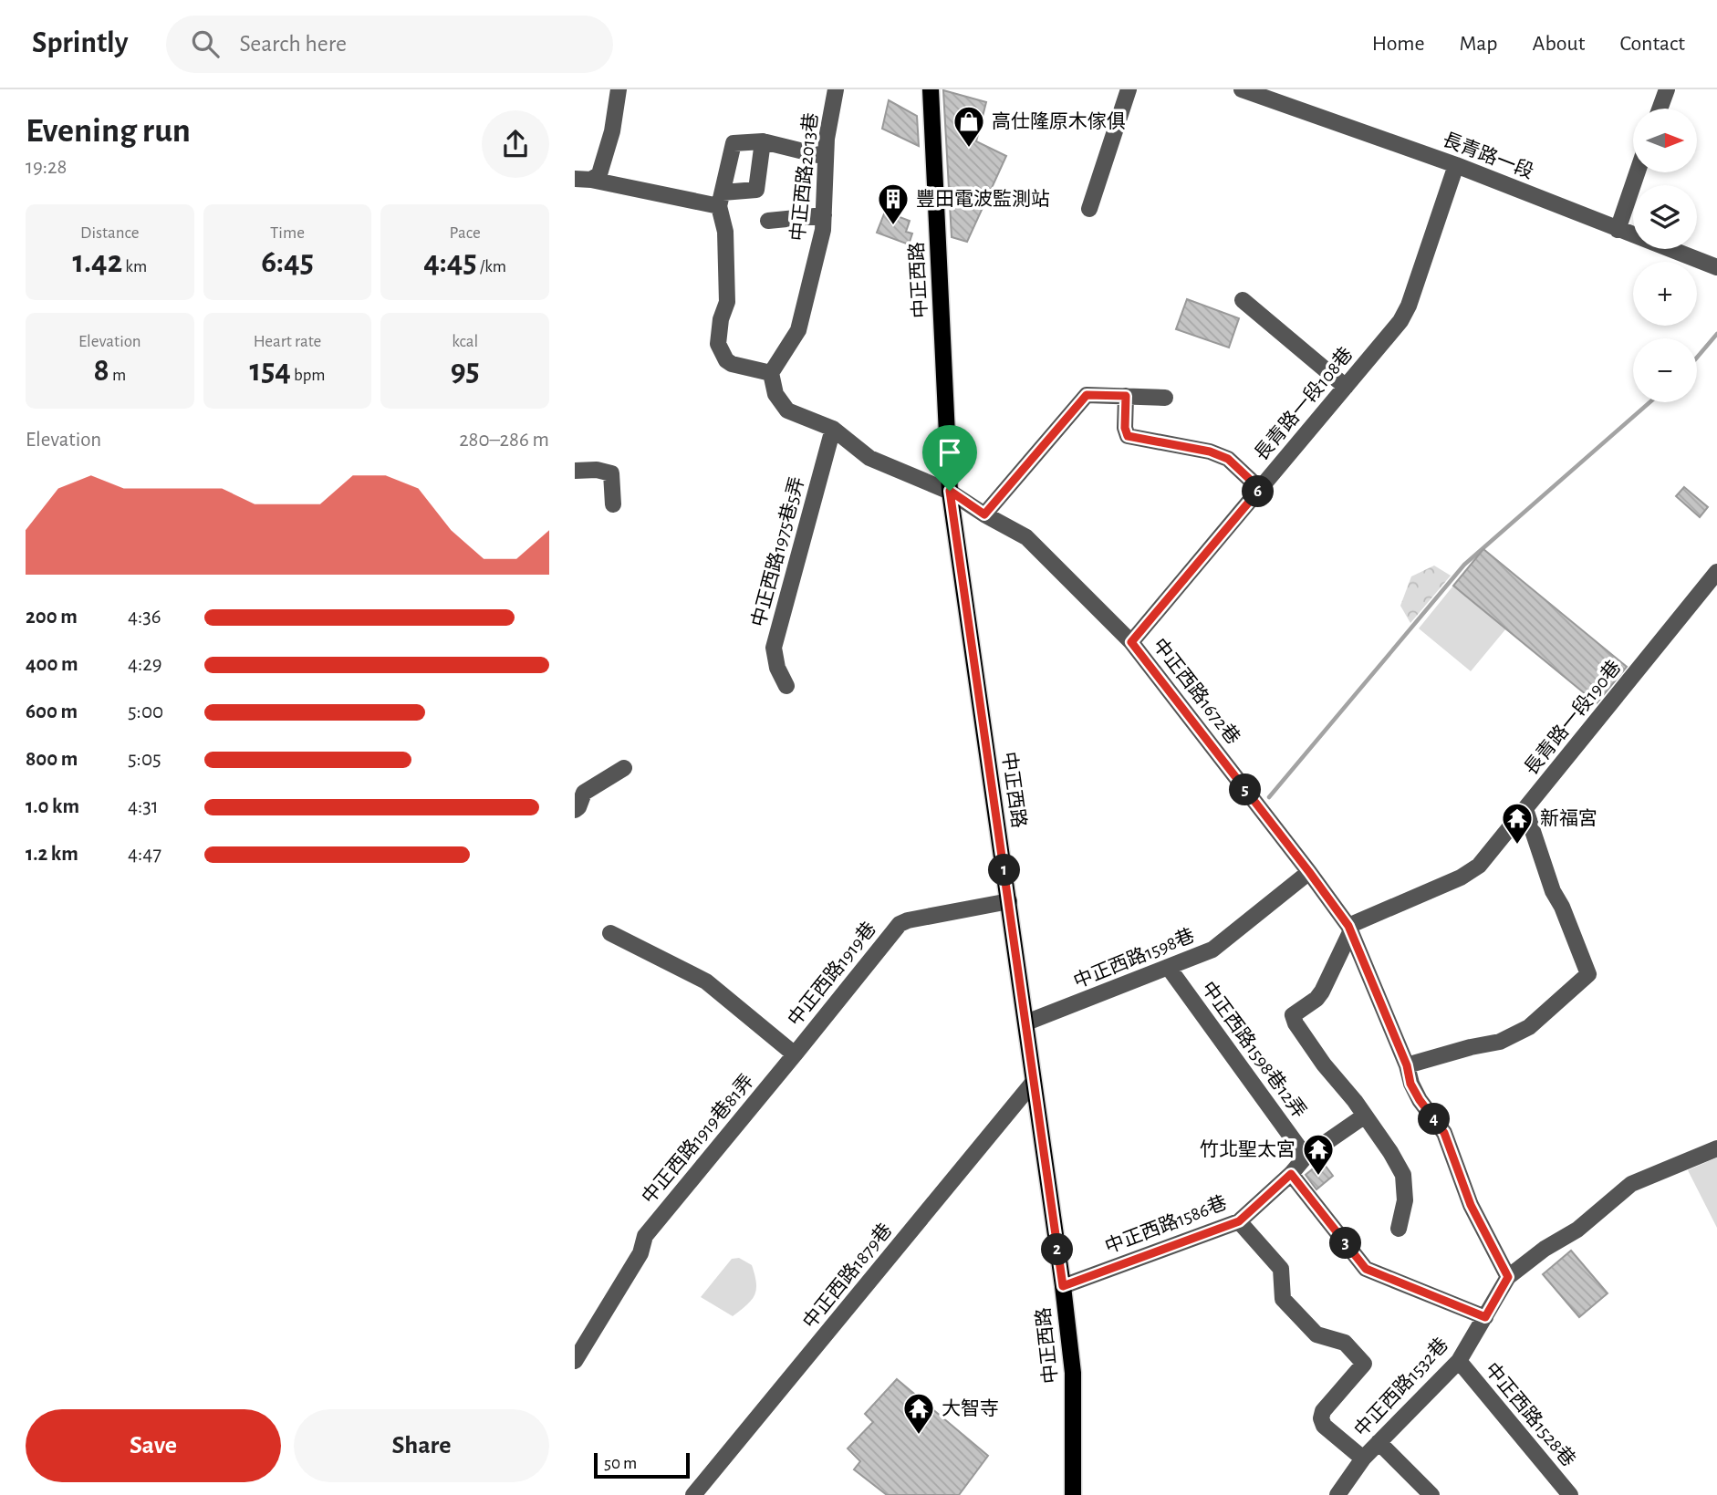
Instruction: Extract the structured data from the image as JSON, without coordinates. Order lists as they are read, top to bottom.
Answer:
{
  "streets": {
    "main road": ["中正西路"],
    "street": [
      "長青路一段",
      "中正西路2013巷",
      "長青路一段108巷",
      "中正西路1975巷5弄",
      "中正西路1672巷",
      "長青路一段190巷",
      "中正西路1598巷",
      "中正西路1919巷",
      "中正西路1598巷12弄",
      "中正西路1919巷81弄",
      "中正西路1586巷",
      "中正西路1879巷",
      "中正西路1532巷",
      "中正西路1528巷"
    ]
  },
  "crossings": [
    ["長青路一段", "長青路一段108巷"],
    ["中正西路2013巷", "中正西路1672巷"],
    ["中正西路", "中正西路1672巷"],
    ["中正西路", "中正西路1598巷"],
    ["中正西路", "中正西路1919巷"],
    ["中正西路", "中正西路1586巷"],
    ["中正西路", "中正西路1879巷"],
    ["長青路一段108巷", "中正西路1672巷"],
    ["中正西路1975巷5弄", "中正西路1672巷"],
    ["中正西路1672巷", "長青路一段190巷"],
    ["中正西路1672巷", "中正西路1598巷"],
    ["中正西路1598巷", "中正西路1598巷12弄"],
    ["中正西路1919巷", "中正西路1919巷81弄"],
    ["中正西路1598巷12弄", "中正西路1586巷"],
    ["中正西路1532巷", "中正西路1528巷"]
  ],
  "places": {
    "shop": ["高仕隆原木傢俱"],
    "building": ["豐田電波監測站"],
    "temple": ["新福宮", "竹北聖太宮", "大智寺"]
  },
  "scale_bar": "50 m",
  "north": "right",
  "page": {
    "header": "Sprintly",
    "search": "Search here",
    "nav": [
      "Home",
      "Map",
      "About",
      "Contact"
    ],
    "heading": ["Evening run", "19:28"],
    "map_buttons": ["+", "−"],
    "stats": [
      ["Distance", "1.42 km"],
      ["Time", "6:45"],
      ["Pace", "4:45 /km"],
      ["Elevation", "8 m"],
      ["Heart rate", "154 bpm"],
      ["kcal", "95"]
    ],
    "chart": ["Elevation", "280–286 m"],
    "pins": [
      "6",
      "5",
      "1",
      "4",
      "3",
      "2"
    ],
    "list": [
      {
        "name": "200 m",
        "note": "4:36"
      },
      {
        "name": "400 m",
        "note": "4:29"
      },
      {
        "name": "600 m",
        "note": "5:00"
      },
      {
        "name": "800 m",
        "note": "5:05"
      },
      {
        "name": "1.0 km",
        "note": "4:31"
      },
      {
        "name": "1.2 km",
        "note": "4:47"
      }
    ],
    "buttons": ["Save", "Share"],
    "scale": "50 m"
  }
}
